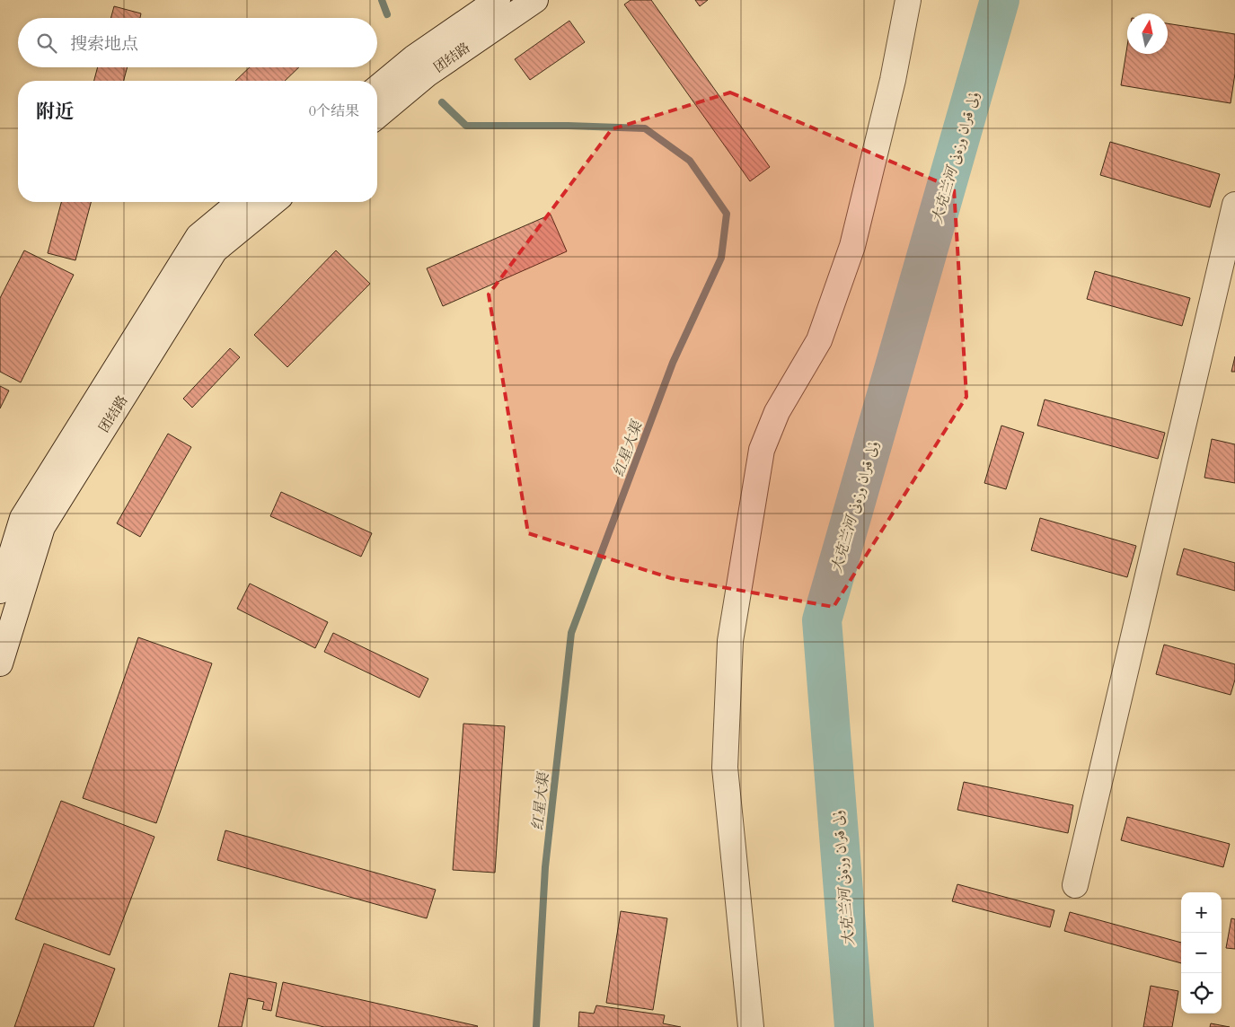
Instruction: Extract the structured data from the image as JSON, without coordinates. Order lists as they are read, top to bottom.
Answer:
{
  "streets": {
    "street": ["团结路"]
  },
  "water": ["大克兰河 ۇلى قىران وزەنى", "红星大渠"],
  "north": "top",
  "page": {
    "search": "搜索地点",
    "heading": ["附近", "0个结果"],
    "map_buttons": ["+", "−"]
  }
}
